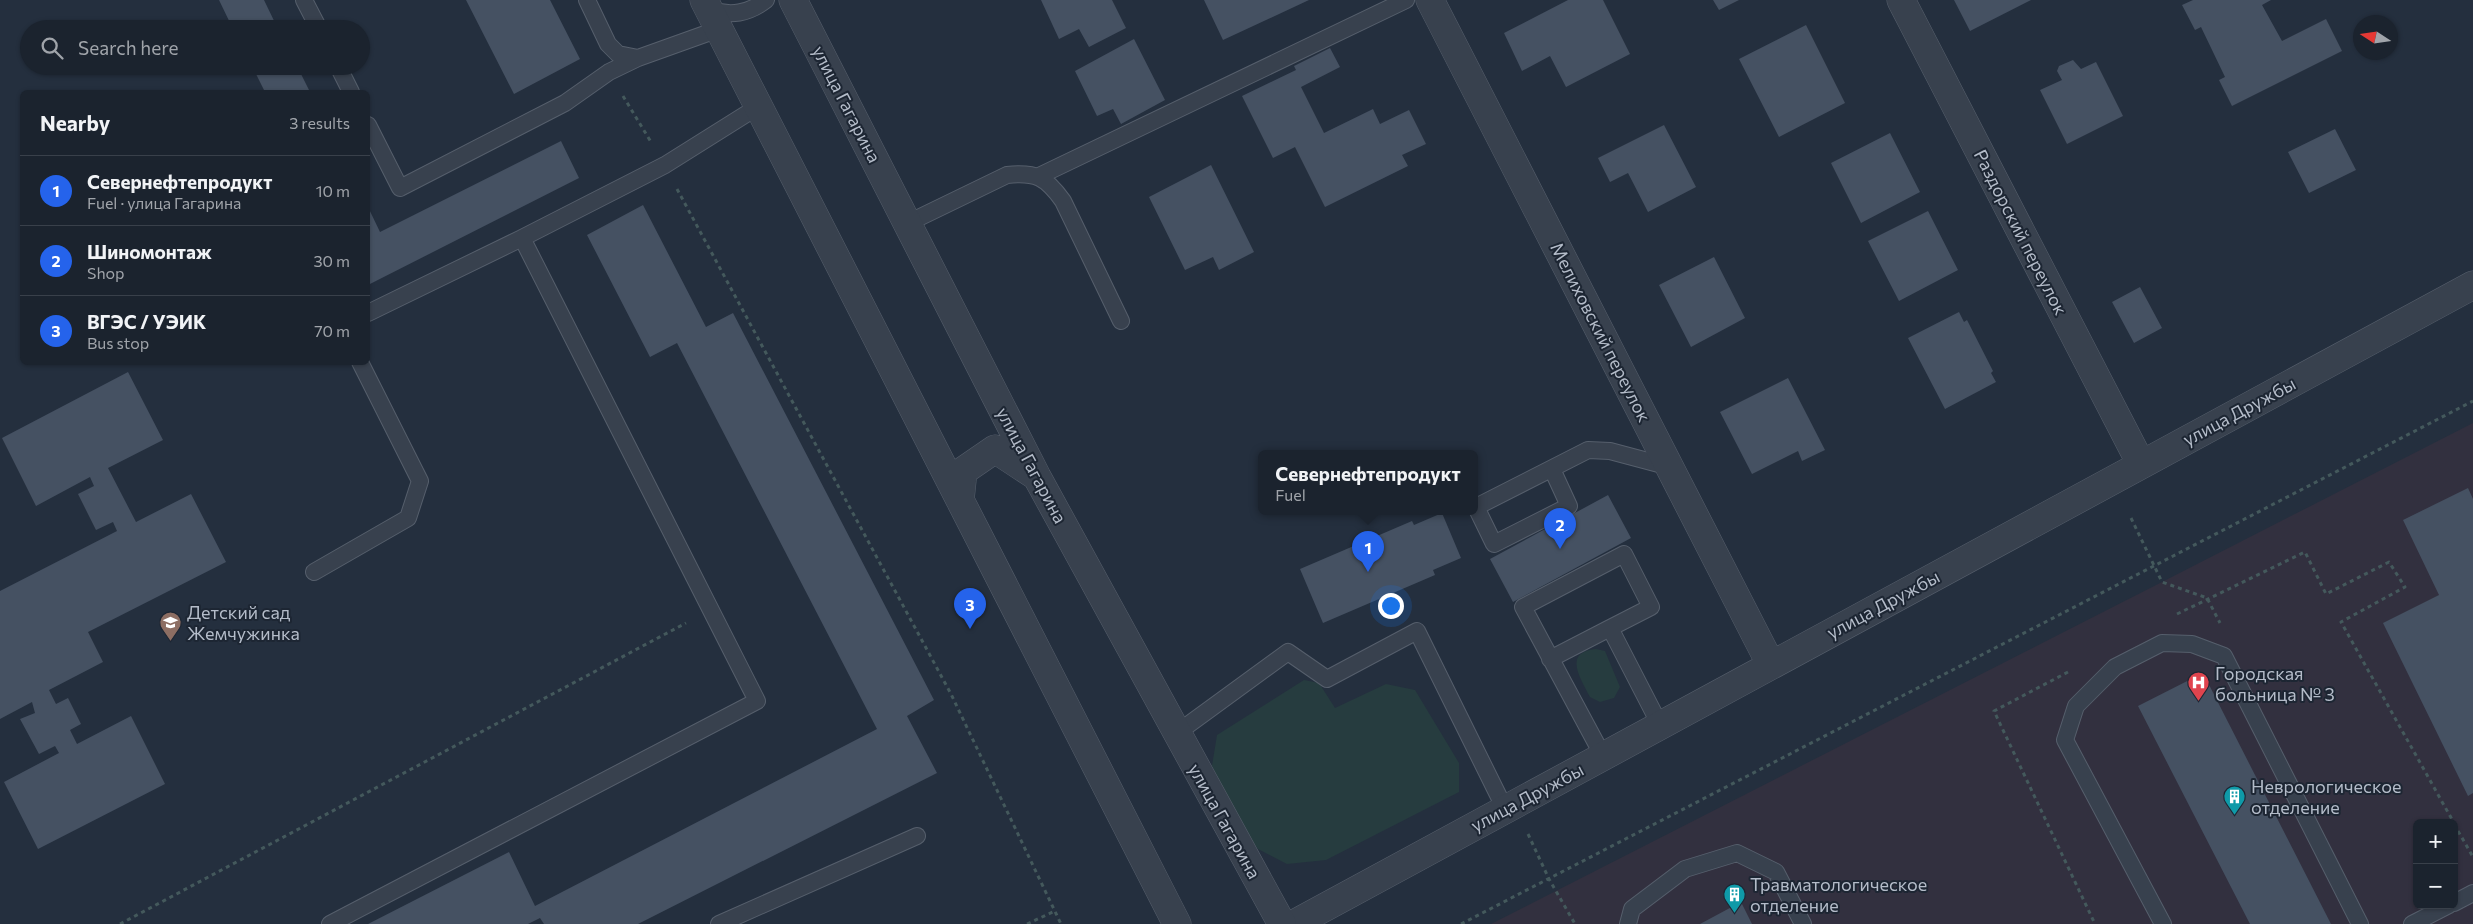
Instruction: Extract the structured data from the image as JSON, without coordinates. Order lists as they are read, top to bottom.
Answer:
{
  "streets": {
    "street": [
      "улица Гагарина",
      "Раздорский переулок",
      "Мелиховский переулок",
      "улица Дружбы"
    ]
  },
  "crossings": [
    ["Раздорский переулок", "улица Дружбы"],
    ["Мелиховский переулок", "улица Дружбы"]
  ],
  "places": {
    "school or university": ["Детский сад Жемчужинка"],
    "hospital": ["Городская больница № 3"],
    "building": ["Неврологическое отделение", "Травматологическое отделение"]
  },
  "north": "left",
  "page": {
    "search": "Search here",
    "heading": ["Nearby", "3 results"],
    "list": [
      {
        "mark": "1",
        "name": "Севернефтепродукт",
        "note": "Fuel · улица Гагарина",
        "value": "10 m"
      },
      {
        "mark": "2",
        "name": "Шиномонтаж",
        "note": "Shop",
        "value": "30 m"
      },
      {
        "mark": "3",
        "name": "ВГЭС / УЭИК",
        "note": "Bus stop",
        "value": "70 m"
      }
    ],
    "popup": ["Севернефтепродукт", "Fuel"],
    "pins": ["2", "1", "3"],
    "map_buttons": ["+", "−"]
  }
}
